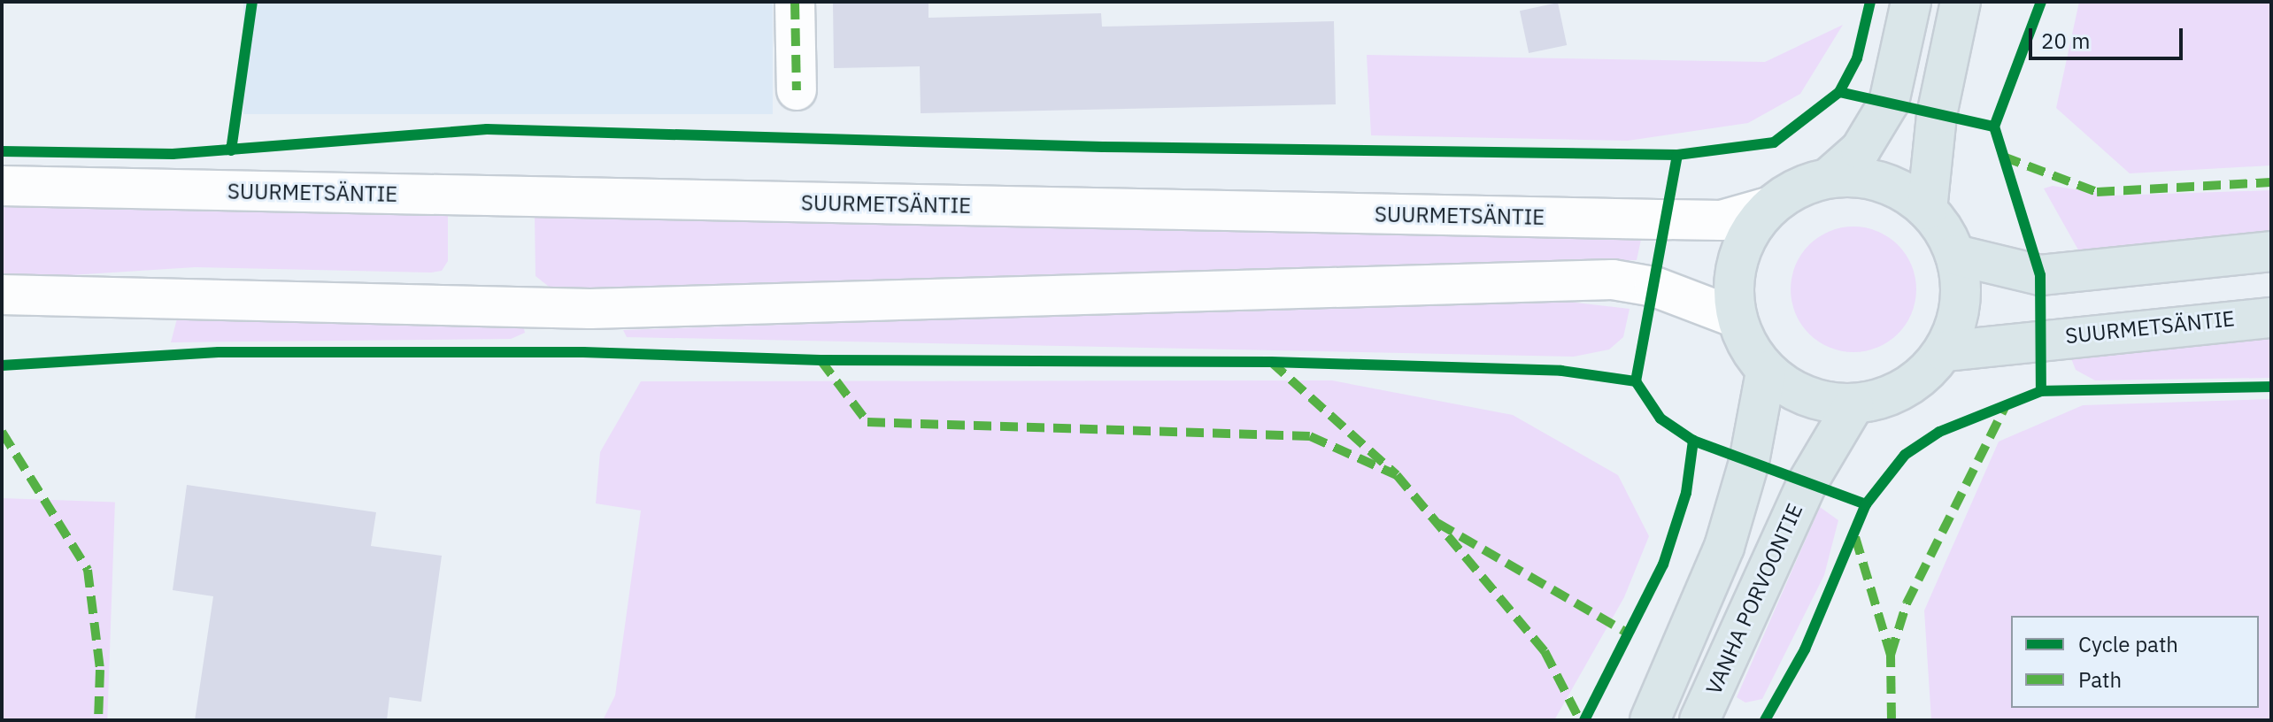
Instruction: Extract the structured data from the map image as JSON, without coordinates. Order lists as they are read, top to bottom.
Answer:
{
  "streets": {
    "main road": ["SUURMETSÄNTIE", "VANHA PORVOONTIE"]
  },
  "crossings": [
    ["SUURMETSÄNTIE", "VANHA PORVOONTIE"]
  ],
  "legend": ["Cycle path", "Path"],
  "scale_bar": "20 m"
}
